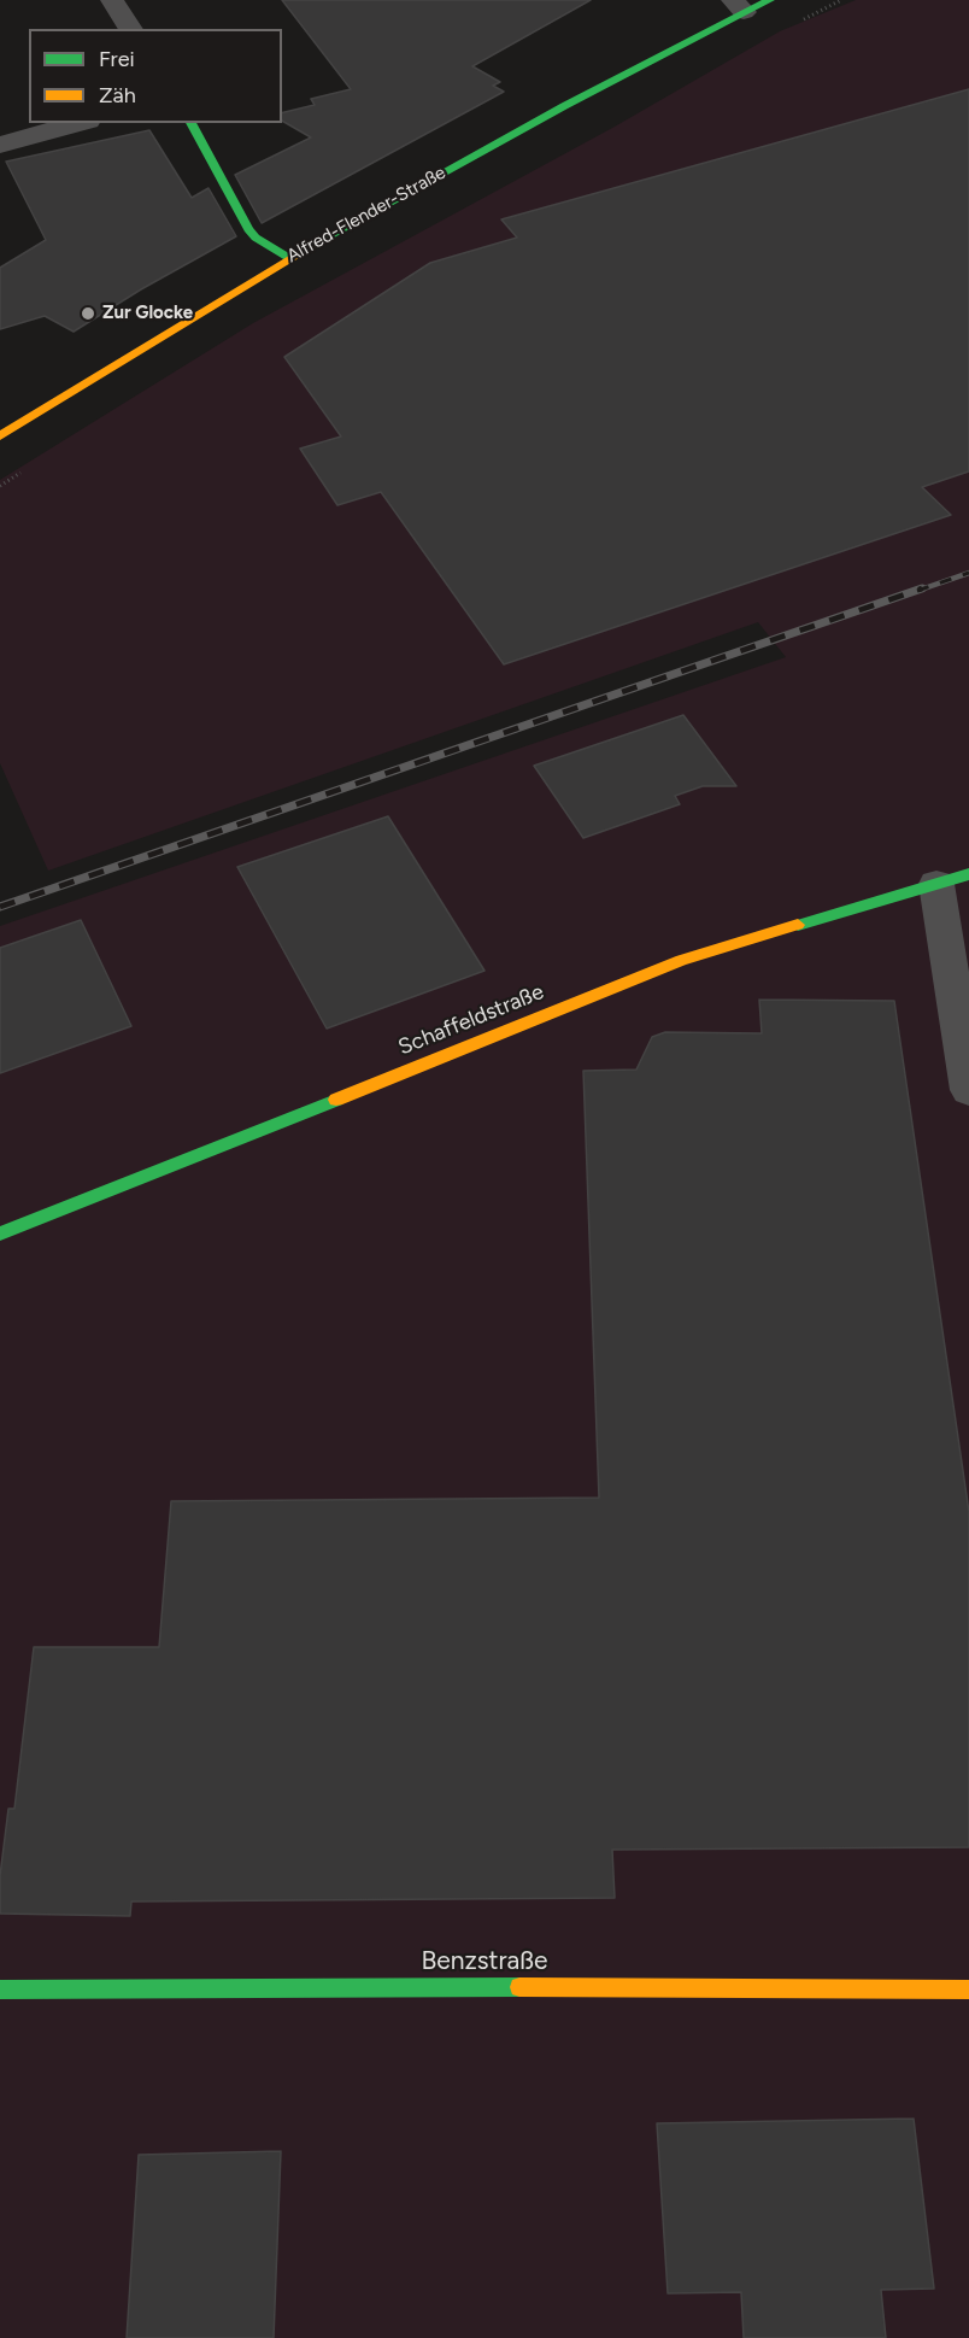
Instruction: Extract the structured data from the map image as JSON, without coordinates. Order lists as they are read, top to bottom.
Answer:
{
  "streets": {
    "street": ["Alfred-Flender-Straße", "Schaffeldstraße", "Benzstraße"]
  },
  "places": ["Zur Glocke"],
  "legend": ["Frei", "Zäh"]
}
